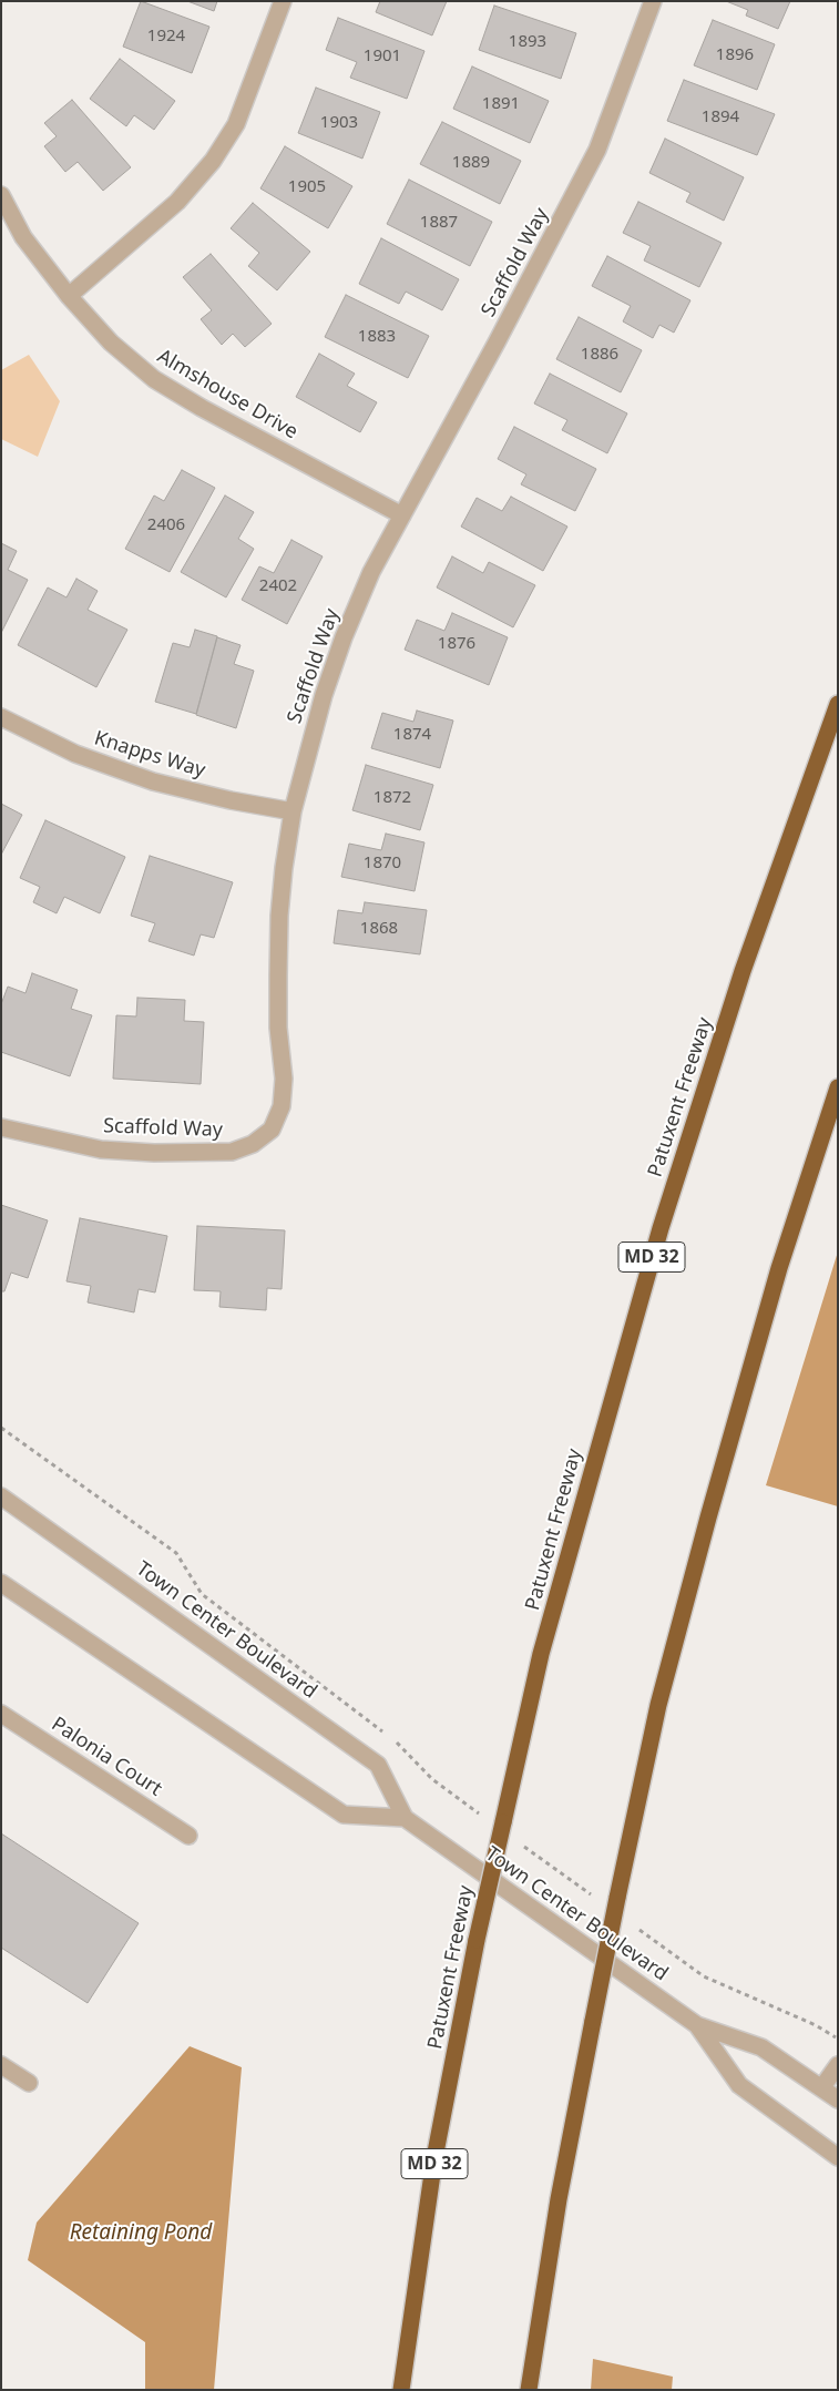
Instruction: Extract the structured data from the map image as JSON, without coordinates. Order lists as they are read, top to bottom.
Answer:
{
  "streets": {
    "highway": ["Patuxent Freeway", "MD 32"],
    "street": [
      "Scaffold Way",
      "Almshouse Drive",
      "Knapps Way",
      "Town Center Boulevard",
      "Palonia Court"
    ]
  },
  "crossings": [
    ["Scaffold Way", "Almshouse Drive"],
    ["Scaffold Way", "Knapps Way"]
  ],
  "water": ["Retaining Pond"],
  "house_numbers": [
    "1924",
    "1893",
    "1896",
    "1901",
    "1891",
    "1894",
    "1903",
    "1889",
    "1905",
    "1887",
    "1883",
    "1886",
    "2406",
    "2402",
    "1876",
    "1874",
    "1872",
    "1870",
    "1868"
  ]
}
